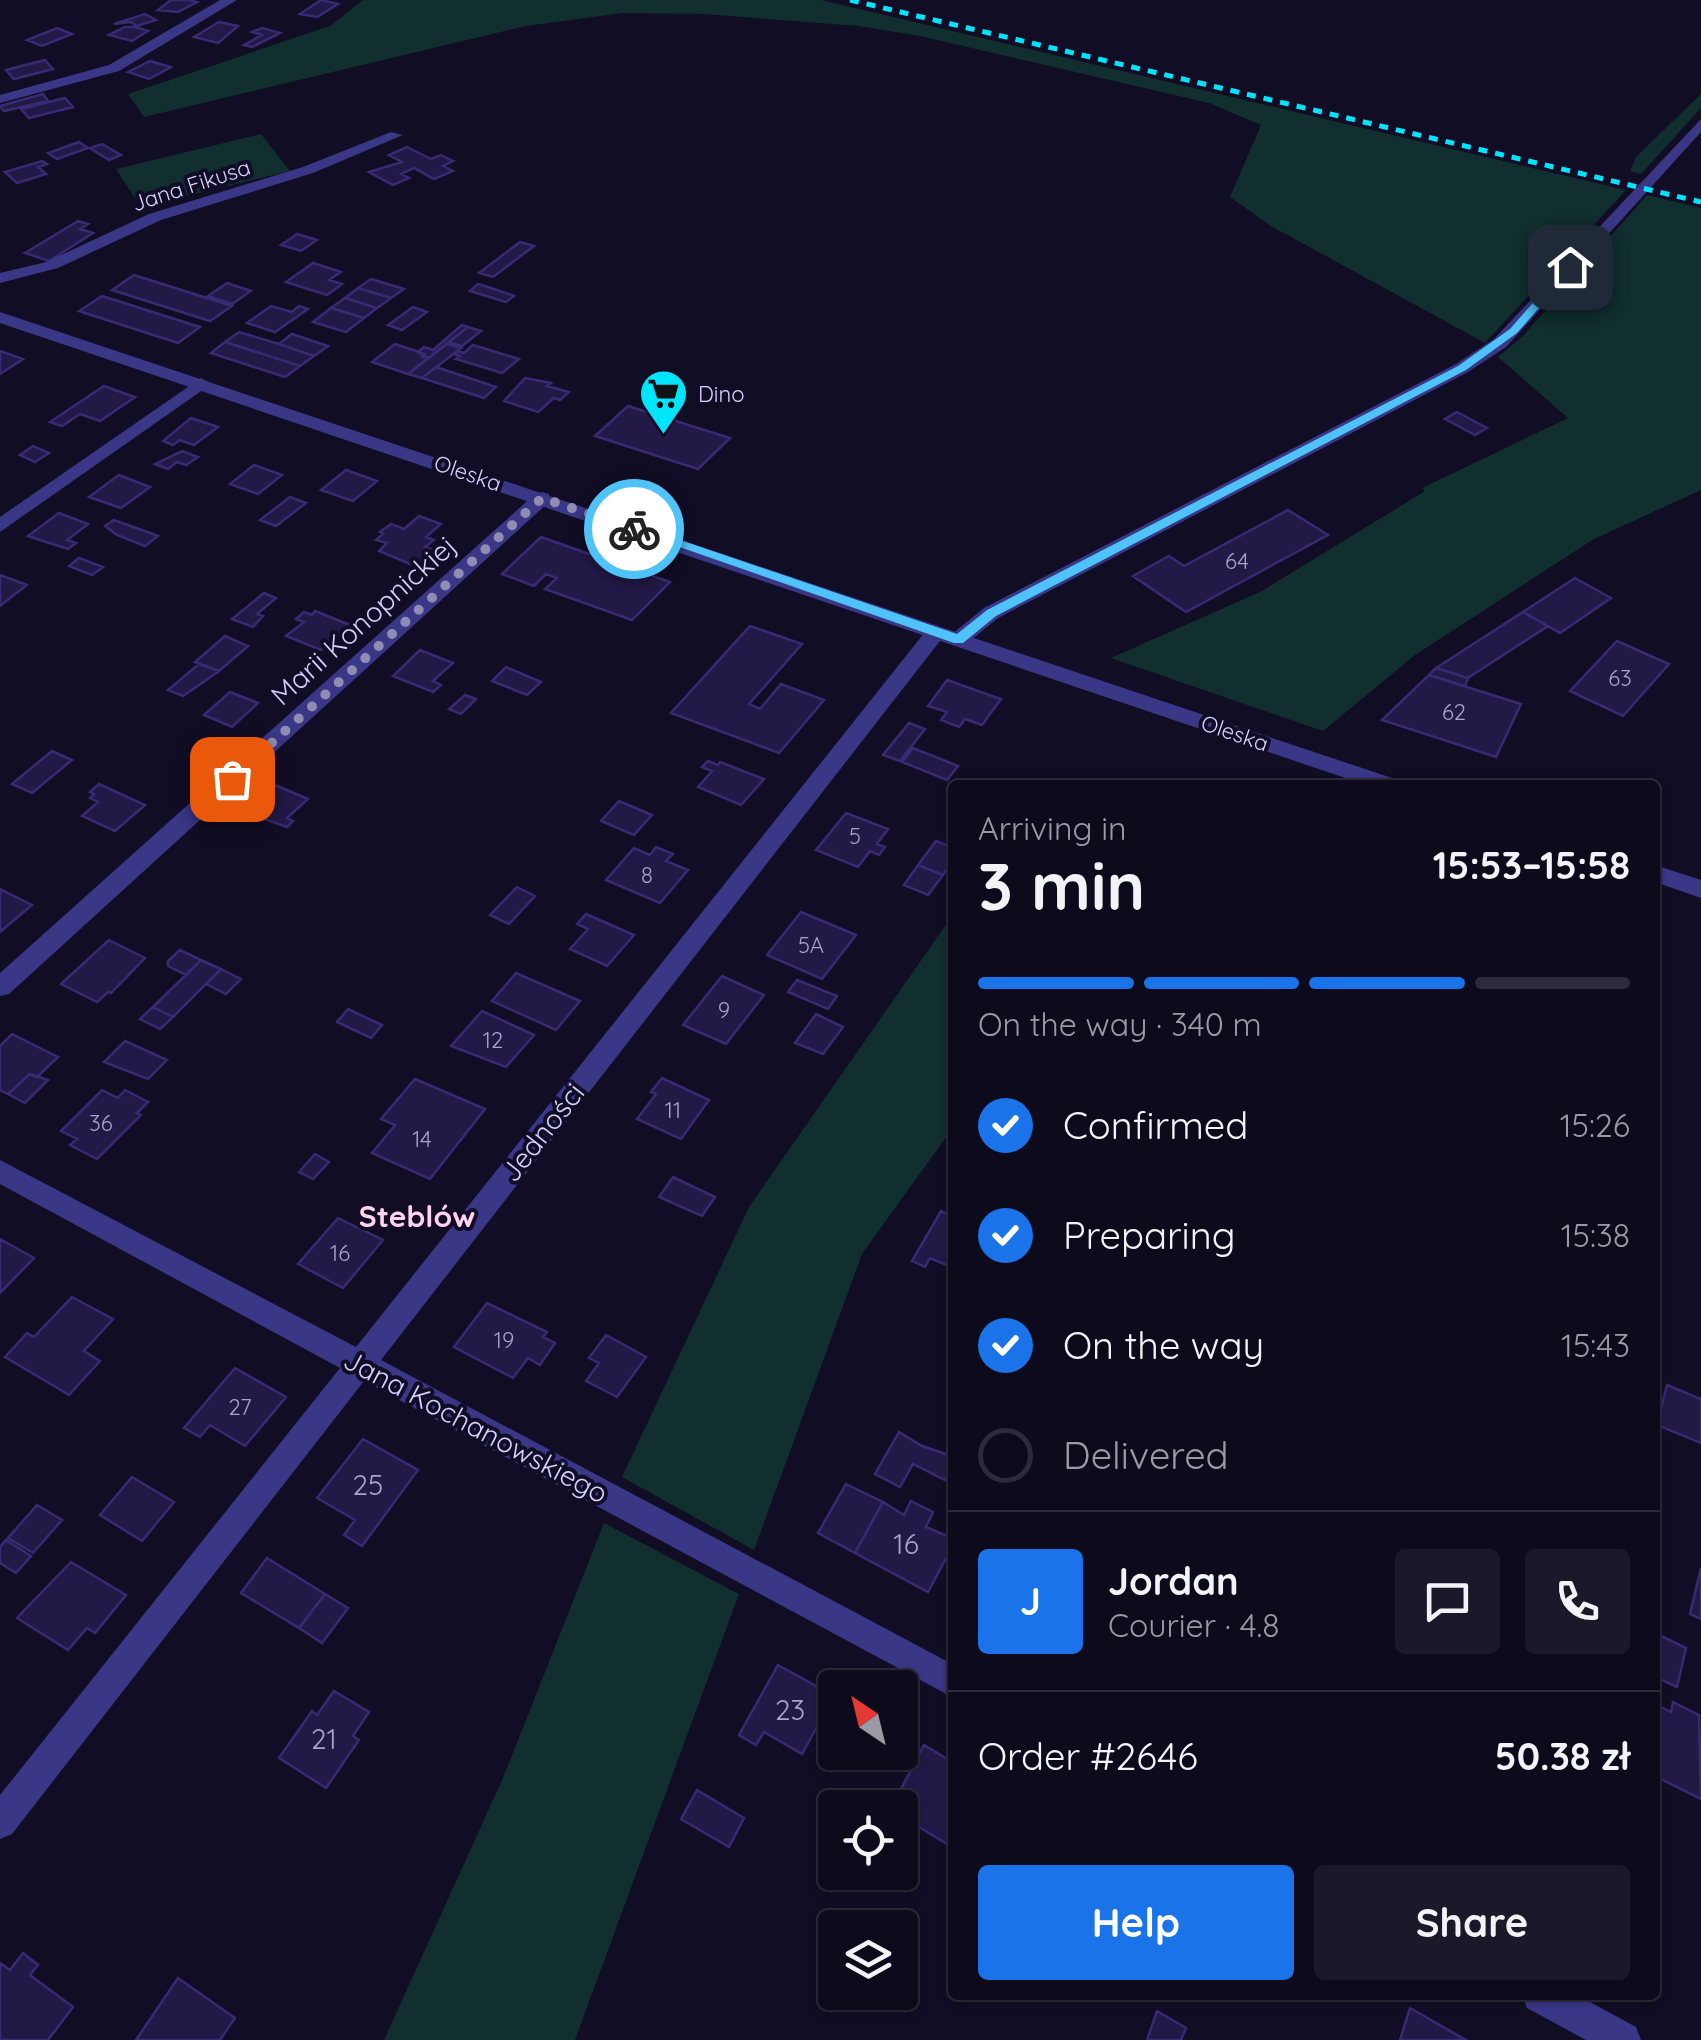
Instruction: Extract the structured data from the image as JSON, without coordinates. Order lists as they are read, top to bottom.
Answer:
{
  "streets": {
    "street": [
      "Jana Fikusa",
      "Oleska",
      "Marii Konopnickiej",
      "Jedności",
      "Jana Kochanowskiego"
    ]
  },
  "crossings": [
    ["Oleska", "Marii Konopnickiej"],
    ["Oleska", "Jedności"],
    ["Jedności", "Jana Kochanowskiego"]
  ],
  "districts": ["Steblów"],
  "places": {
    "supermarket": ["Dino"]
  },
  "house_numbers": [
    "64",
    "63",
    "62",
    "5",
    "8",
    "5A",
    "9",
    "12",
    "11",
    "36",
    "14",
    "16",
    "19",
    "27",
    "25",
    "16",
    "23",
    "21"
  ],
  "north": "top left",
  "page": {
    "heading": ["3 min", "Arriving in", "15:53–15:58"],
    "panel": [
      "Jordan",
      "Courier · 4.8",
      "Order #2646",
      "50.38 zł"
    ],
    "bar": "On the way · 340 m",
    "list": [
      ["Confirmed", "15:26"],
      ["Preparing", "15:38"],
      ["On the way", "15:43"],
      "Delivered"
    ],
    "round": "J",
    "buttons": ["Help", "Share"]
  }
}
